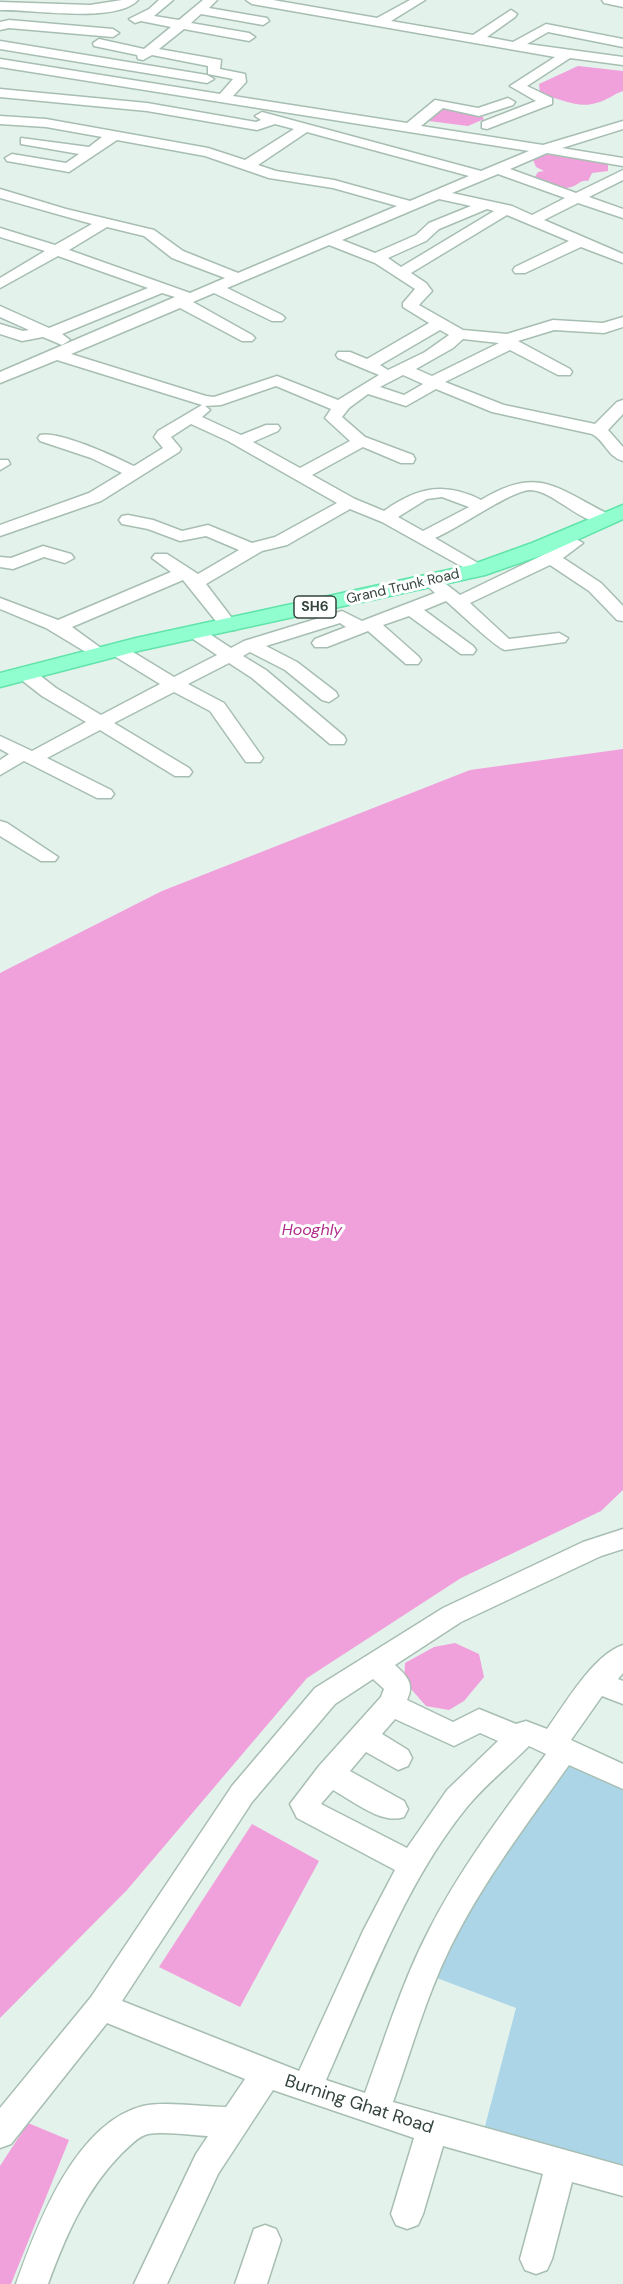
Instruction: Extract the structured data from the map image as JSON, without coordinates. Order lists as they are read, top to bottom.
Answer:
{
  "streets": {
    "main road": ["Grand Trunk Road", "SH6"],
    "street": ["Burning Ghat Road"]
  },
  "water": ["Hooghly"]
}
